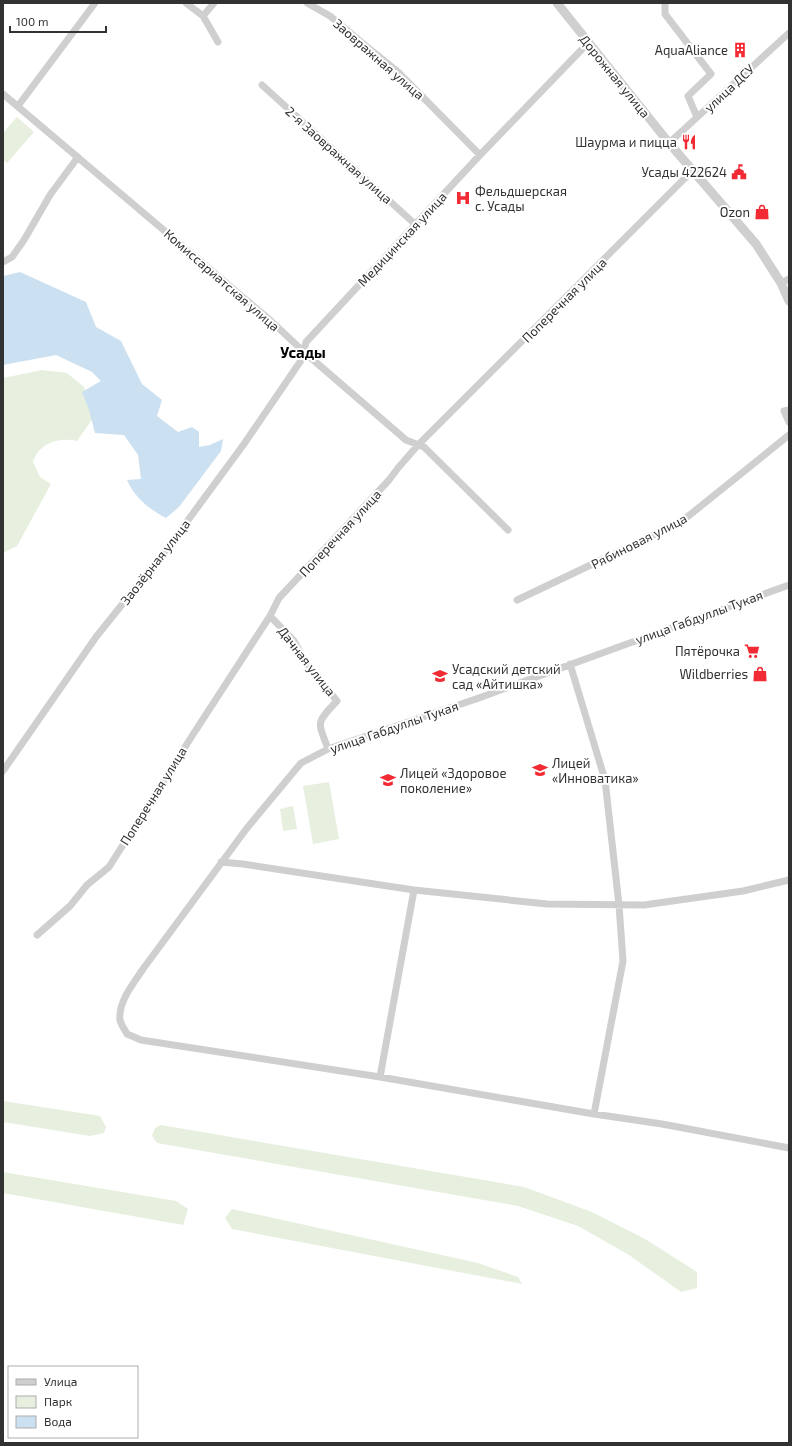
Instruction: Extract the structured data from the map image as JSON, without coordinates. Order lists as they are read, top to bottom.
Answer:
{
  "streets": {
    "street": [
      "Заовражная улица",
      "Дорожная улица",
      "улица ДСУ",
      "2-я Заовражная улица",
      "Медицинская улица",
      "Комиссариатская улица",
      "Поперечная улица",
      "Рябиновая улица",
      "Заозёрная улица",
      "улица Габдуллы Тукая",
      "Дачная улица"
    ]
  },
  "crossings": [
    ["Заовражная улица", "Медицинская улица"],
    ["Дорожная улица", "улица ДСУ"],
    ["Дорожная улица", "Медицинская улица"],
    ["Дорожная улица", "Поперечная улица"],
    ["2-я Заовражная улица", "Медицинская улица"],
    ["Медицинская улица", "Комиссариатская улица"],
    ["Медицинская улица", "Заозёрная улица"],
    ["Комиссариатская улица", "Поперечная улица"],
    ["Комиссариатская улица", "Заозёрная улица"],
    ["Поперечная улица", "Дачная улица"],
    ["улица Габдуллы Тукая", "Дачная улица"]
  ],
  "districts": ["Усады"],
  "places": {
    "building": ["AquaAliance"],
    "restaurant": ["Шаурма и пицца"],
    "public building": ["Усады 422624"],
    "hospital": ["Фельдшерская с. Усады"],
    "shop": ["Ozon", "Wildberries"],
    "supermarket": ["Пятёрочка"],
    "school or university": ["Усадский детский сад «Айтишка»", "Лицей «Инноватика»", "Лицей «Здоровое поколение»"]
  },
  "legend": ["Улица", "Парк", "Вода"],
  "scale_bar": "100 m"
}
